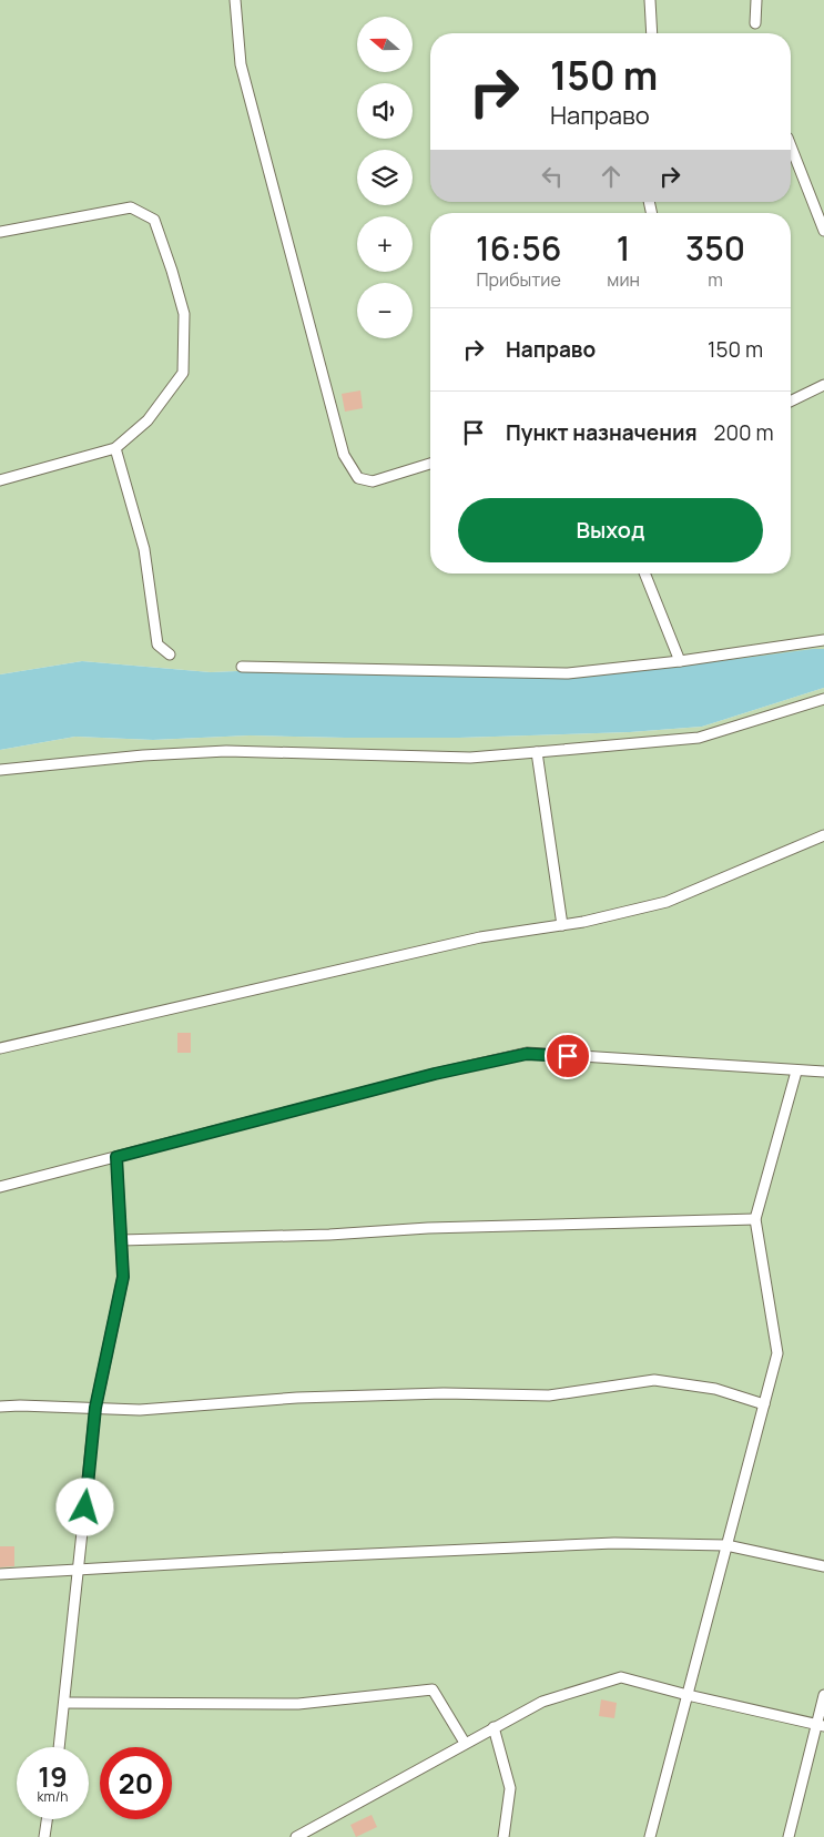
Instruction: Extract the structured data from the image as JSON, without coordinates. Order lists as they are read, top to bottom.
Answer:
{
  "north": "left",
  "page": {
    "map_buttons": ["+", "−"],
    "turn": ["150 m", "Направо"],
    "eta": [
      "16:56",
      "Прибытие",
      "1",
      "мин",
      "350",
      "m"
    ],
    "list": [
      {
        "name": "Направо",
        "value": "150 m"
      },
      {
        "name": "Пункт назначения",
        "value": "200 m"
      }
    ],
    "buttons": "Выход",
    "speed": "19 km/h",
    "limit": "20"
  }
}
